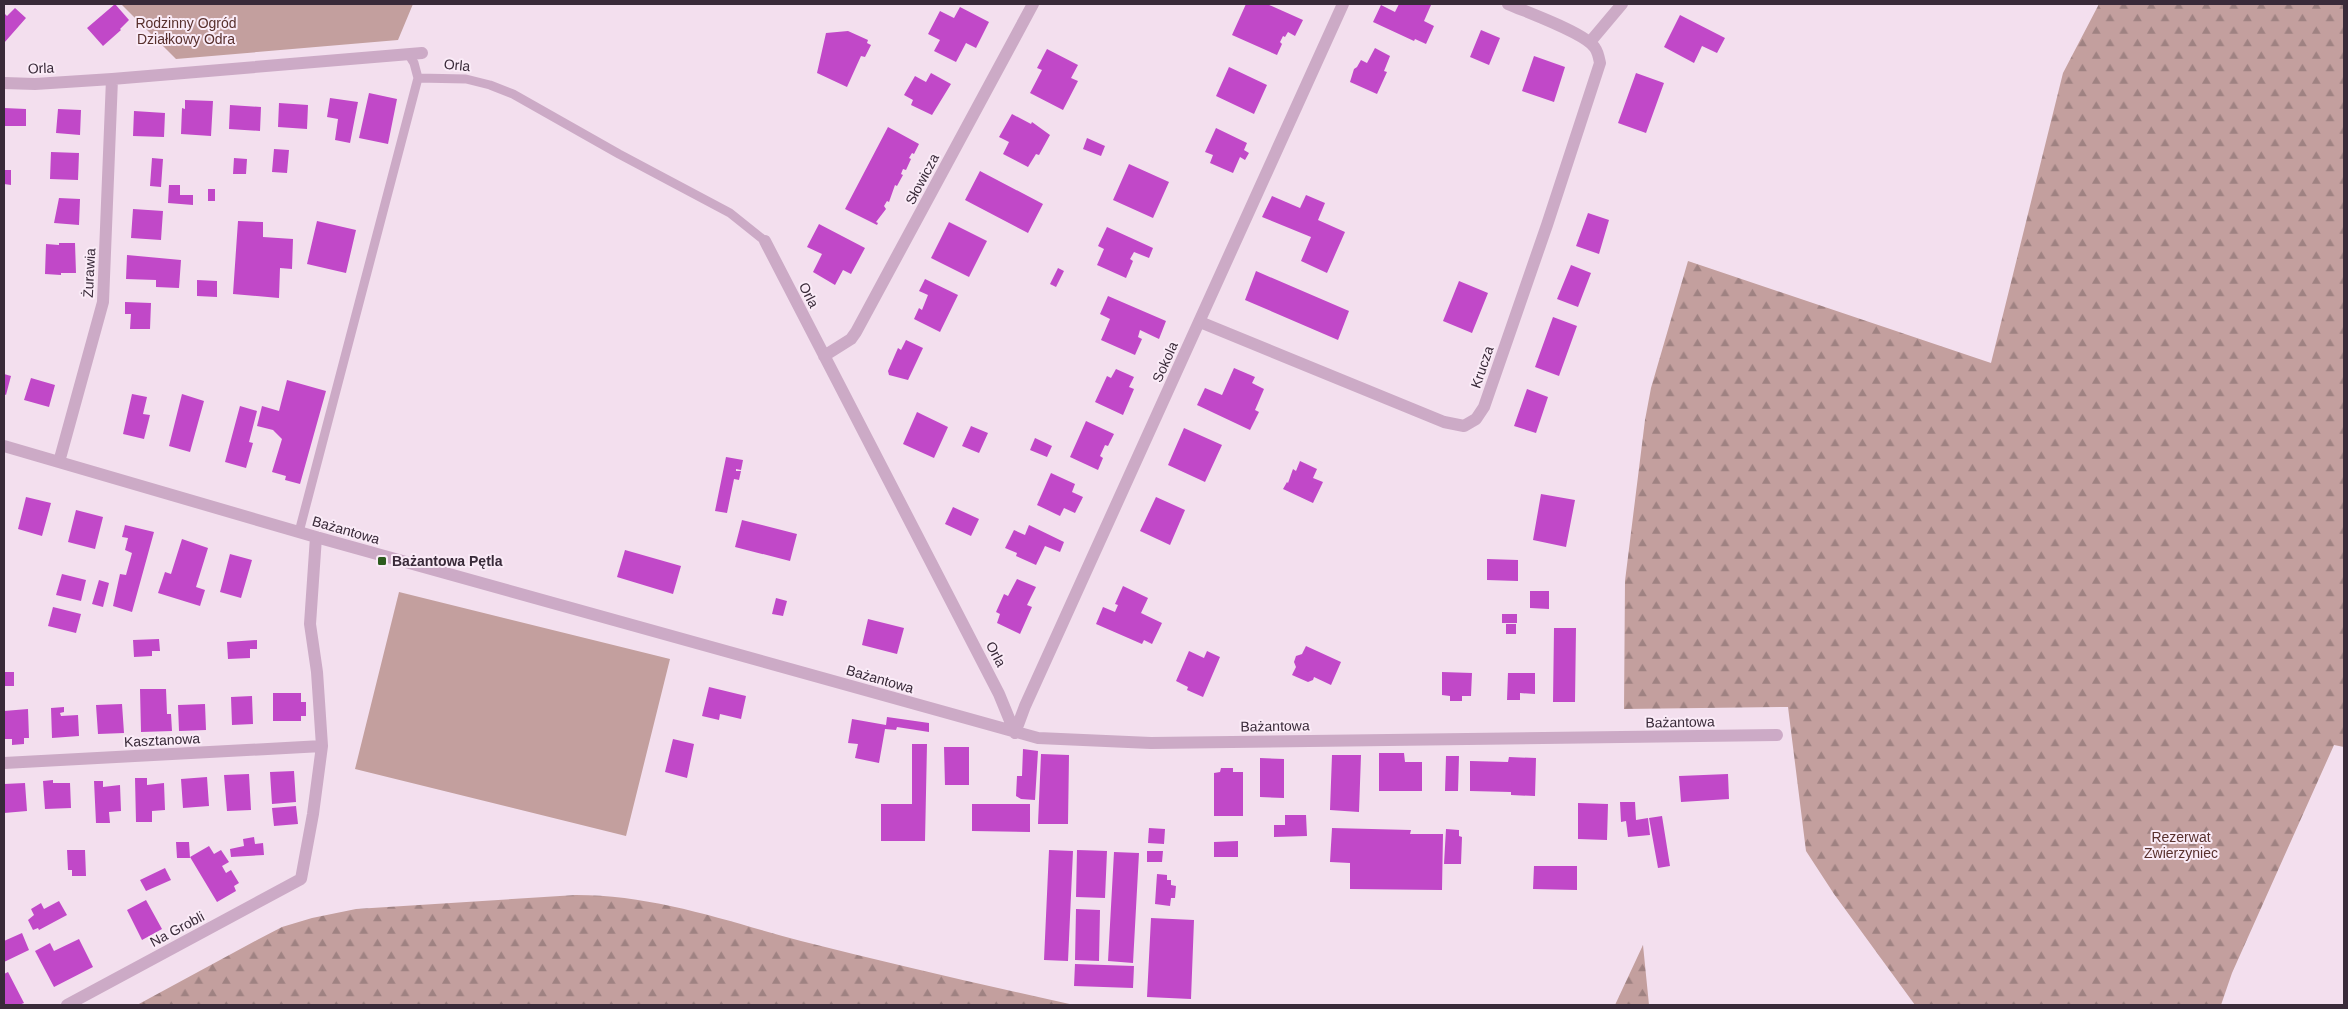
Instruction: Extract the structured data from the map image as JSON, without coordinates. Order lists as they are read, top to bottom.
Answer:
{
  "streets": {
    "street": [
      "Orla",
      "Słowicza",
      "Żurawia",
      "Sokola",
      "Krucza",
      "Bażantowa",
      "Kasztanowa",
      "Na Grobli"
    ]
  },
  "crossings": [
    ["Orla", "Słowicza"],
    ["Orla", "Żurawia"],
    ["Orla", "Sokola"],
    ["Orla", "Bażantowa"],
    ["Żurawia", "Bażantowa"],
    ["Sokola", "Krucza"],
    ["Sokola", "Bażantowa"],
    ["Kasztanowa", "Na Grobli"]
  ],
  "parks": ["Rodzinny Ogród Działkowy Odra", "Rezerwat Zwierzyniec"],
  "places": {
    "transit": ["Bażantowa Pętla"]
  }
}
